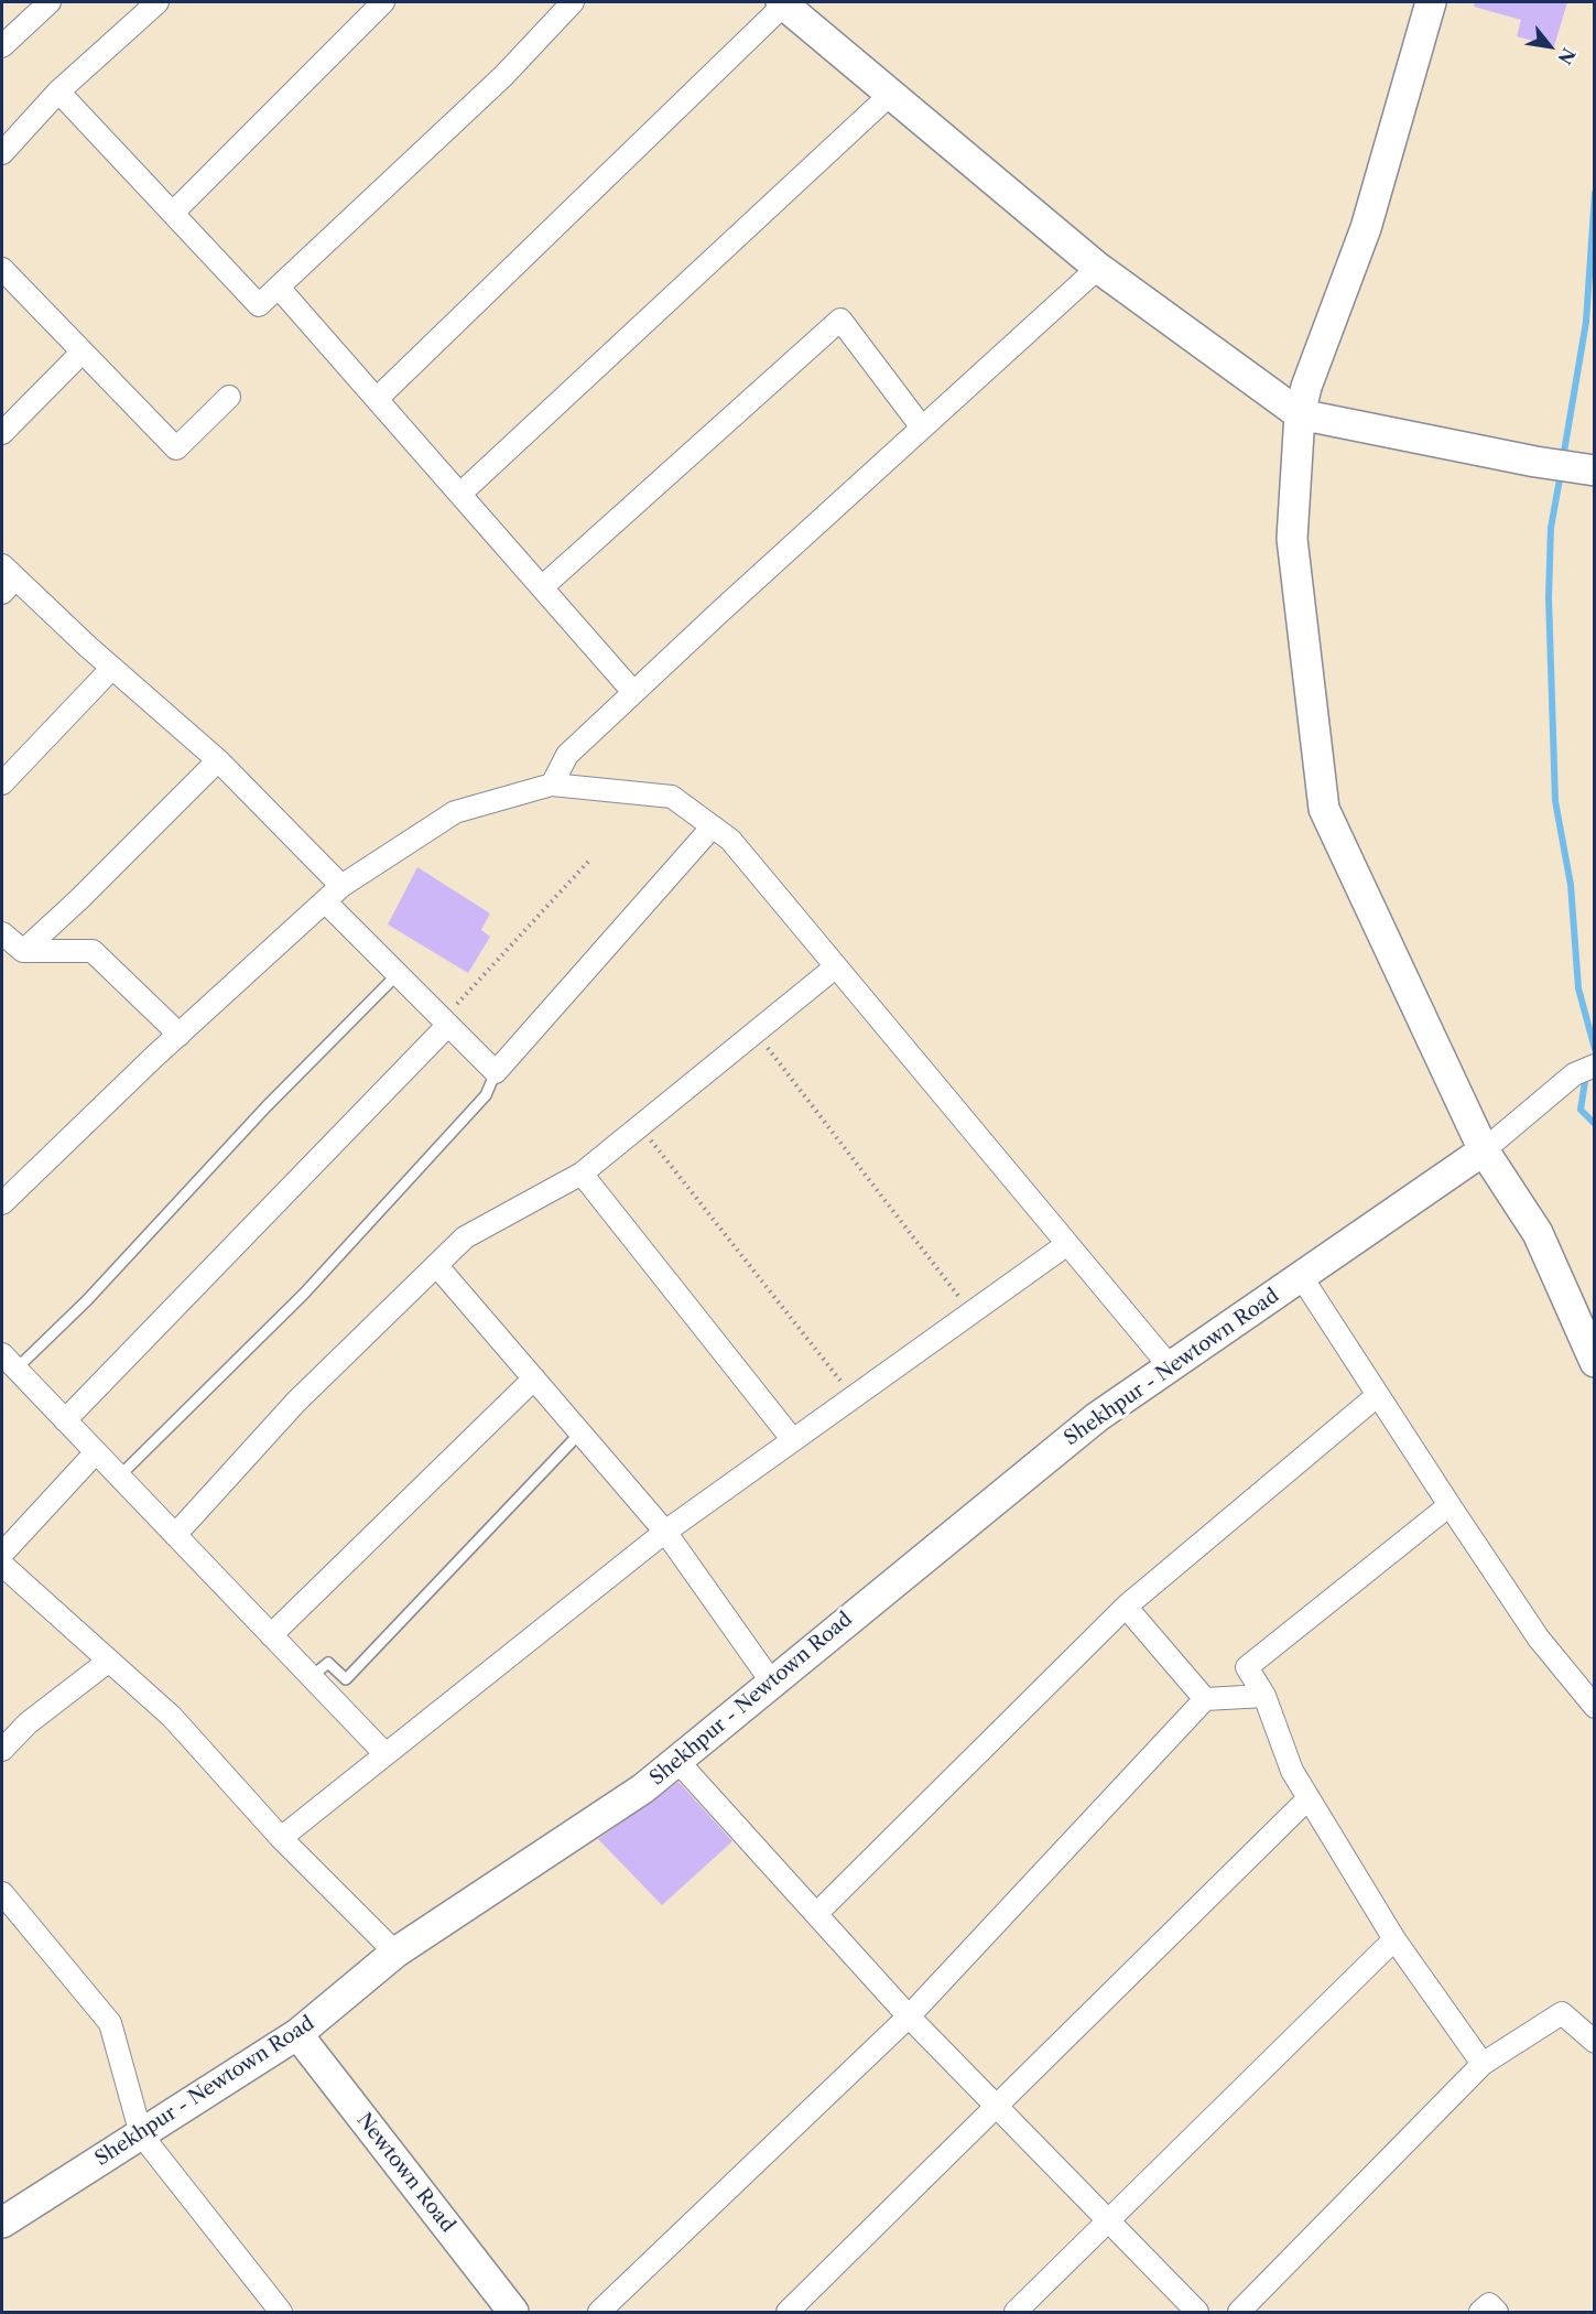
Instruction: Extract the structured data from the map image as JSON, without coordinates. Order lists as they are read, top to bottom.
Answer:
{
  "streets": {
    "street": ["Shekhpur - Newtown Road", "Newtown Road"]
  },
  "crossings": [
    ["Shekhpur - Newtown Road", "Newtown Road"]
  ],
  "north": "bottom right"
}
